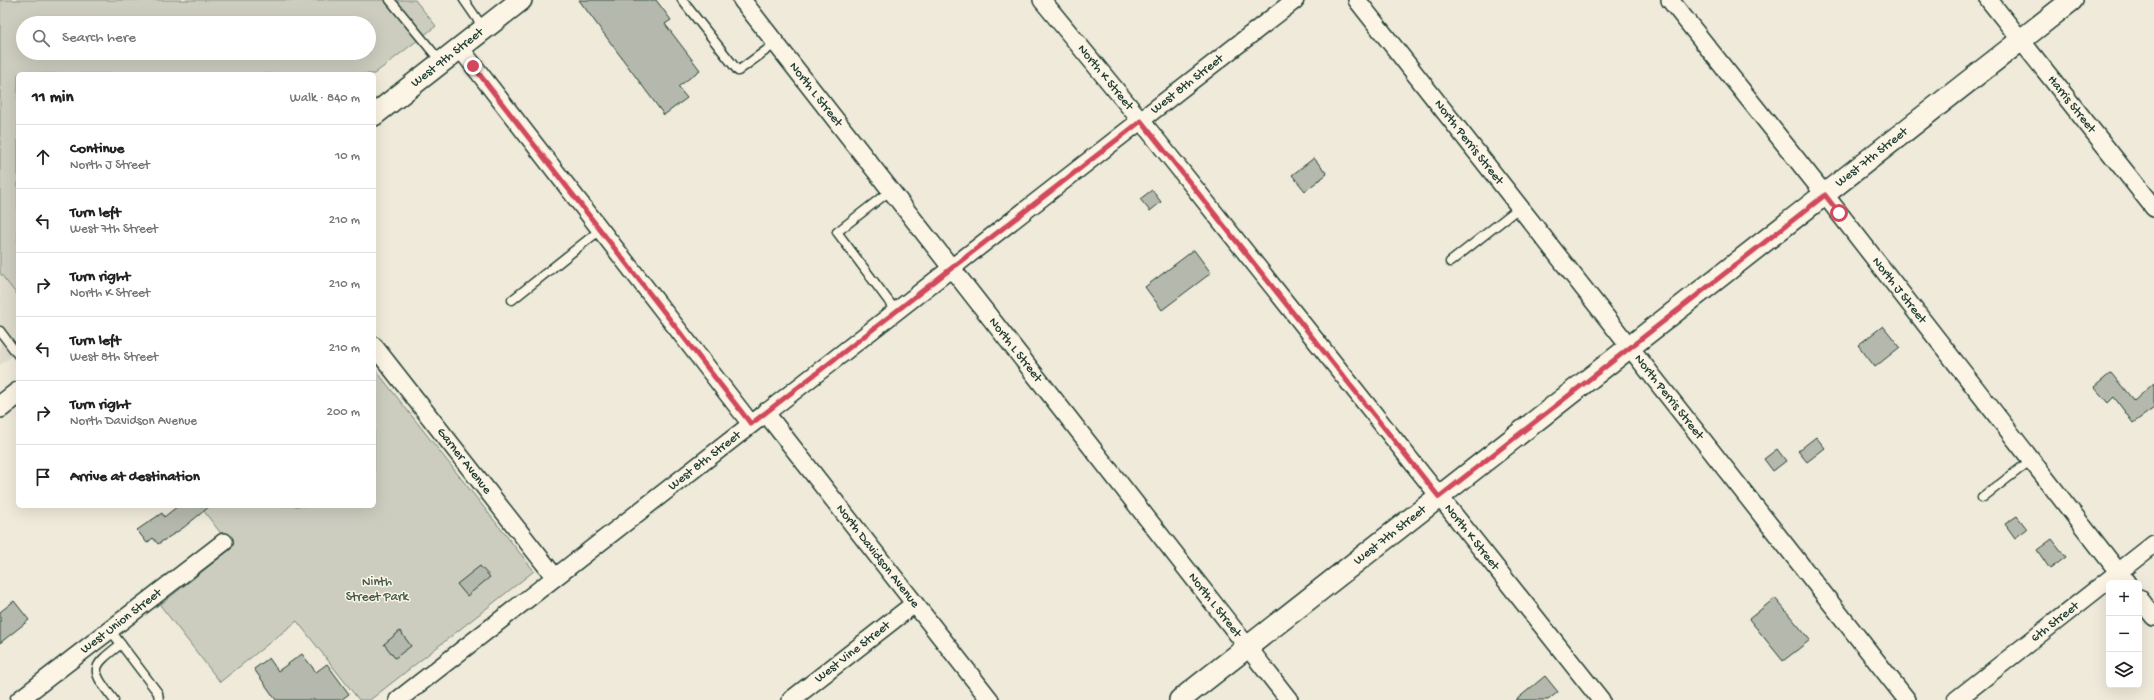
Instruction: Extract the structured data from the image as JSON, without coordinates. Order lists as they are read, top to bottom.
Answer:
{
  "streets": {
    "street": [
      "West 9th Street",
      "North K Street",
      "West 8th Street",
      "North L Street",
      "Harris Street",
      "North Perris Street",
      "West 7th Street",
      "North J Street",
      "Garner Avenue",
      "North Davidson Avenue",
      "West Union Street",
      "6th Street",
      "West Vine Street"
    ]
  },
  "crossings": [
    ["North K Street", "West 8th Street"],
    ["North K Street", "West 7th Street"],
    ["West 8th Street", "North L Street"],
    ["West 8th Street", "Garner Avenue"],
    ["West 8th Street", "North Davidson Avenue"],
    ["North L Street", "West 7th Street"],
    ["Harris Street", "West 7th Street"],
    ["North Perris Street", "West 7th Street"],
    ["West 7th Street", "North J Street"],
    ["North J Street", "6th Street"],
    ["North Davidson Avenue", "West Vine Street"]
  ],
  "parks": ["Ninth Street Park"],
  "page": {
    "search": "Search here",
    "heading": ["11 min", "Walk · 840 m"],
    "list": [
      ["Continue", "North J Street", "10 m"],
      ["Turn left", "West 7th Street", "210 m"],
      ["Turn right", "North K Street", "210 m"],
      ["Turn left", "West 8th Street", "210 m"],
      ["Turn right", "North Davidson Avenue", "200 m"],
      "Arrive at destination"
    ],
    "map_buttons": ["+", "−"]
  }
}
